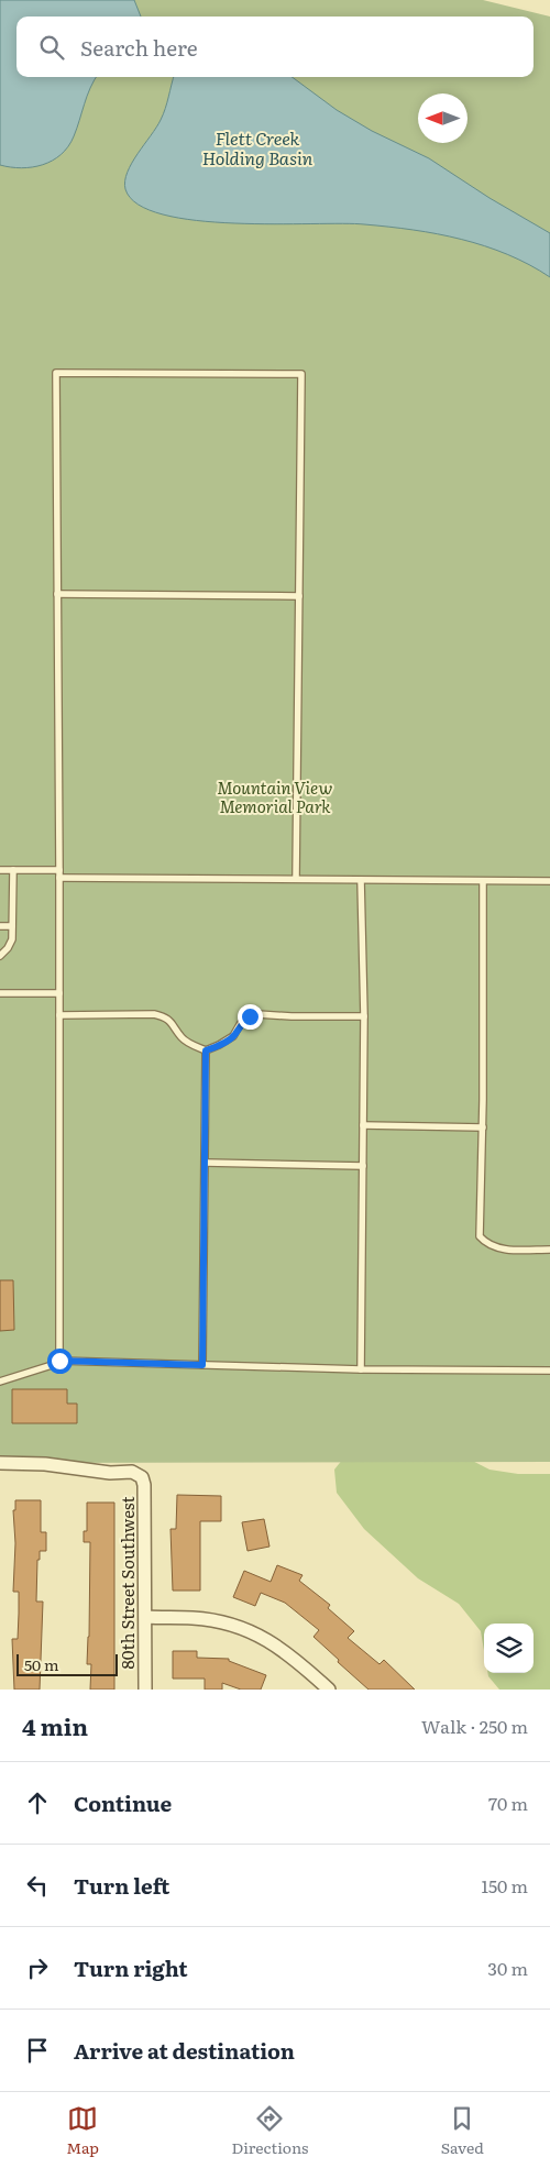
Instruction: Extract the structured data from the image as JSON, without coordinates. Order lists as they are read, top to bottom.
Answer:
{
  "streets": {
    "street": ["80th Street Southwest"]
  },
  "water": ["Flett Creek Holding Basin"],
  "parks": ["Mountain View Memorial Park"],
  "scale_bar": "50 m",
  "north": "left",
  "page": {
    "search": "Search here",
    "scale": "50 m",
    "heading": ["4 min", "Walk · 250 m"],
    "list": [
      ["Continue", "70 m"],
      ["Turn left", "150 m"],
      ["Turn right", "30 m"],
      "Arrive at destination"
    ],
    "nav": ["Map", "Directions", "Saved"]
  }
}
